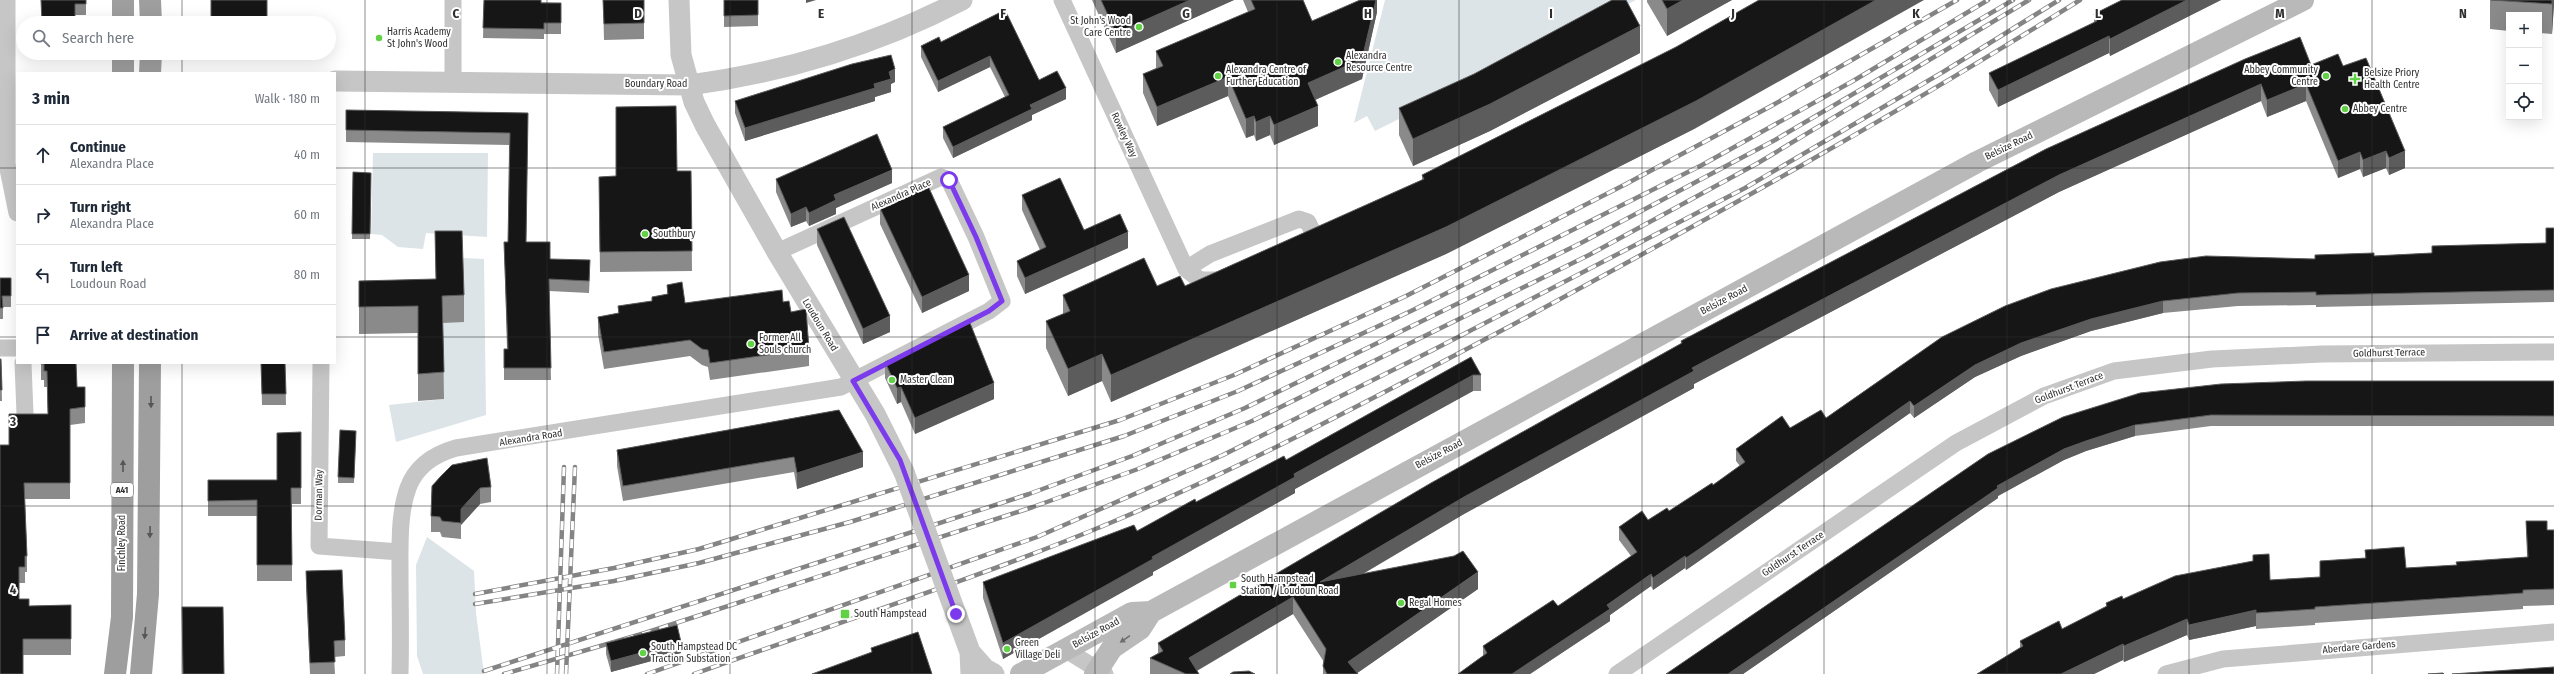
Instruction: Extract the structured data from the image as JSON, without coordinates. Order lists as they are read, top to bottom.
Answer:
{
  "streets": {
    "highway": ["A41", "Finchley Road"],
    "main road": ["Belsize Road"],
    "street": [
      "Boundary Road",
      "Rowley Way",
      "Alexandra Place",
      "Loudoun Road",
      "Goldhurst Terrace",
      "Alexandra Road",
      "Dorman Way",
      "Aberdare Gardens"
    ]
  },
  "crossings": [
    ["Boundary Road", "Loudoun Road"],
    ["Alexandra Place", "Loudoun Road"],
    ["Alexandra Place", "Alexandra Road"],
    ["Loudoun Road", "Alexandra Road"],
    ["Alexandra Road", "Dorman Way"]
  ],
  "places": {
    "other": [
      "St John's Wood Care Centre",
      "Harris Academy St John's Wood",
      "Alexandra Resource Centre",
      "Alexandra Centre of Further Education",
      "Abbey Community Centre",
      "Abbey Centre",
      "Southbury",
      "Former All Souls church",
      "Master Clean",
      "Regal Homes",
      "Green Village Deli",
      "South Hampstead DC Traction Substation"
    ],
    "health": ["Belsize Priory Health Centre"],
    "transit": ["South Hampstead Station / Loudoun Road", "South Hampstead"]
  },
  "page": {
    "map_buttons": ["+", "−"],
    "search": "Search here",
    "heading": ["3 min", "Walk · 180 m"],
    "list": [
      ["Continue", "Alexandra Place", "40 m"],
      ["Turn right", "Alexandra Place", "60 m"],
      ["Turn left", "Loudoun Road", "80 m"],
      "Arrive at destination"
    ]
  },
  "grid": {
    "columns": [
      "C",
      "D",
      "E",
      "F",
      "G",
      "H",
      "I",
      "J",
      "K",
      "L",
      "M",
      "N"
    ],
    "rows": ["3", "4"]
  }
}
